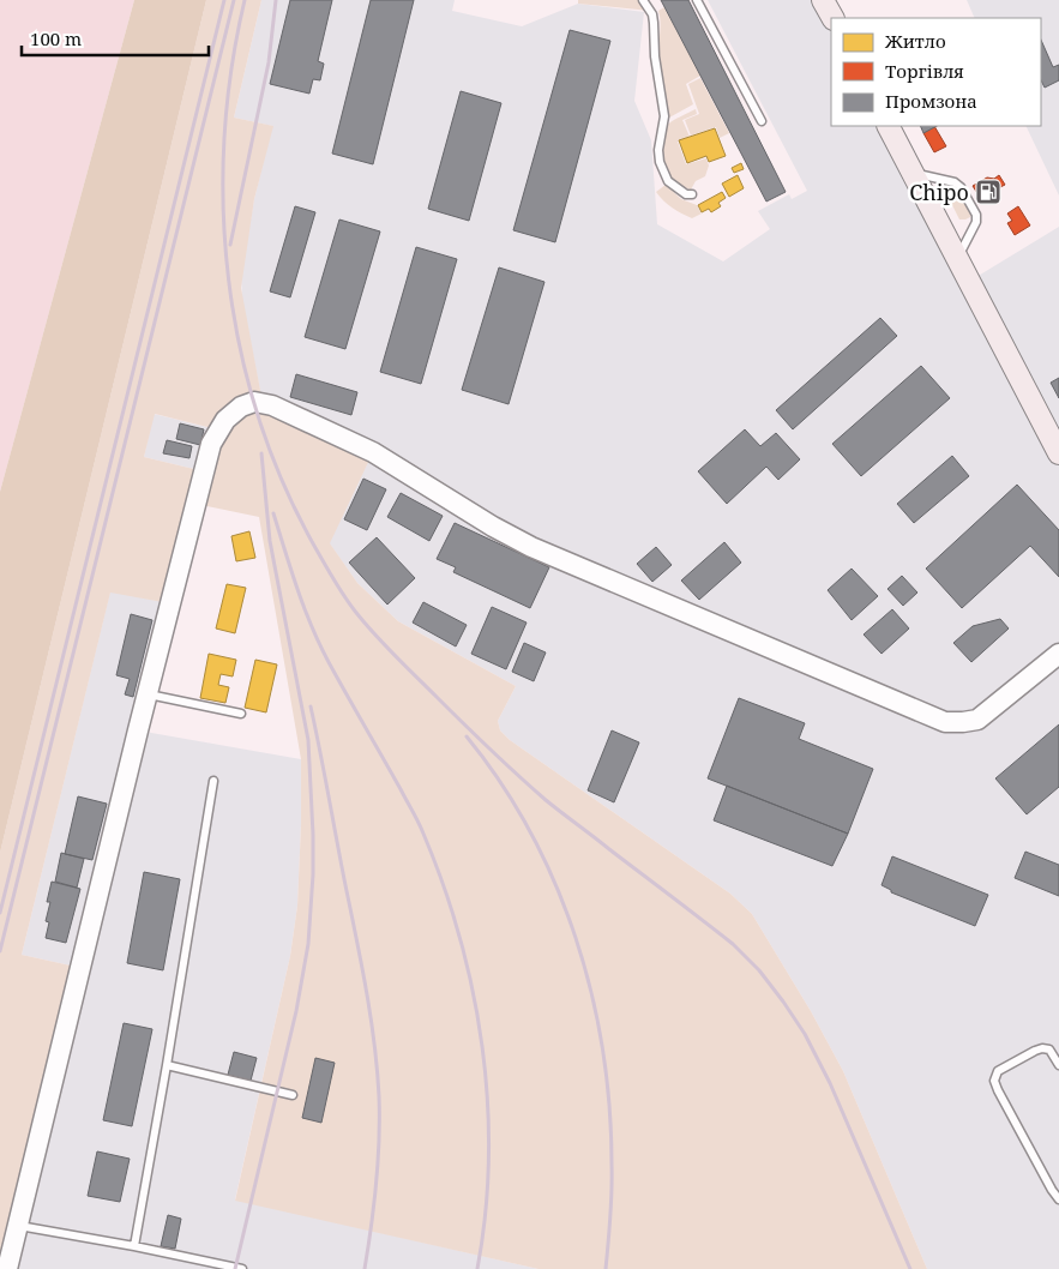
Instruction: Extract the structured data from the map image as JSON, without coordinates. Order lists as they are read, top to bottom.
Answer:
{
  "places": {
    "fuel station": ["Chipo"]
  },
  "legend": ["Житло", "Торгівля", "Промзона"],
  "scale_bar": "100 m"
}
